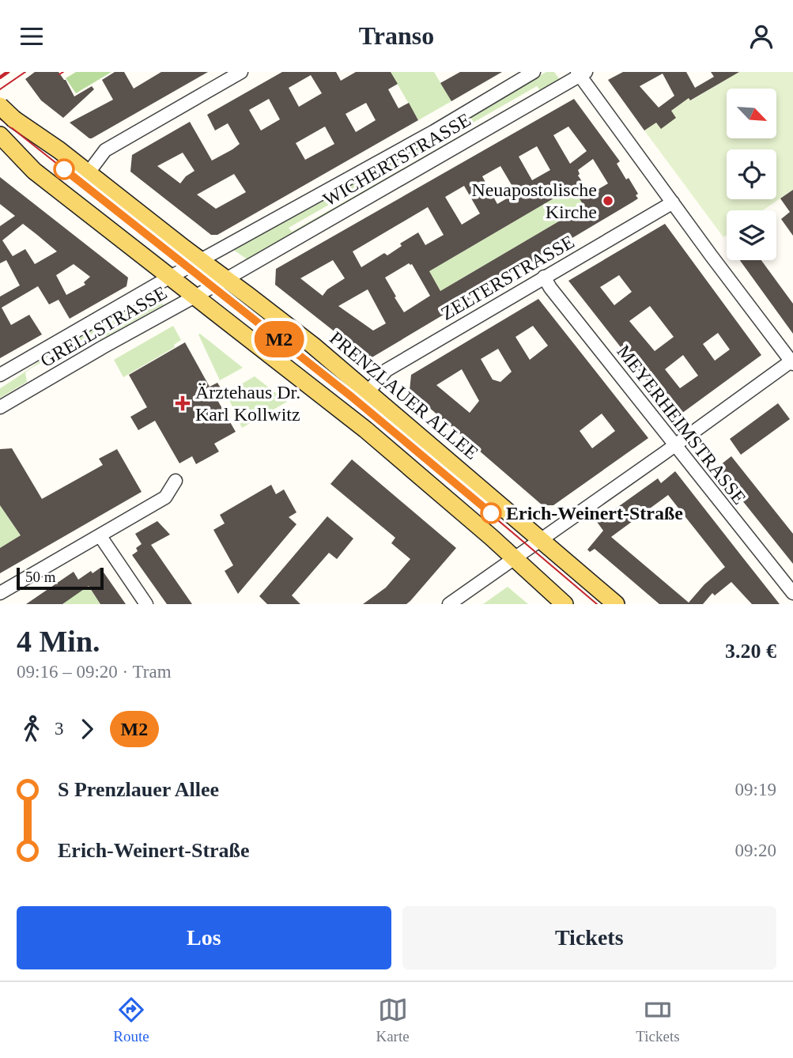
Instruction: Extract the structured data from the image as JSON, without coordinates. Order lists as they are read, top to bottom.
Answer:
{
  "streets": {
    "main road": ["PRENZLAUER ALLEE"],
    "street": [
      "WICHERTSTRASSE",
      "ZELTERSTRASSE",
      "GRELLSTRASSE",
      "MEYERHEIMSTRASSE"
    ]
  },
  "crossings": [
    ["WICHERTSTRASSE", "GRELLSTRASSE"],
    ["WICHERTSTRASSE", "PRENZLAUER ALLEE"],
    ["ZELTERSTRASSE", "PRENZLAUER ALLEE"],
    ["ZELTERSTRASSE", "MEYERHEIMSTRASSE"],
    ["GRELLSTRASSE", "PRENZLAUER ALLEE"]
  ],
  "places": {
    "other": ["Neuapostolische Kirche", "Erich-Weinert-Straße"],
    "health": ["Ärztehaus Dr. Karl Kollwitz"]
  },
  "lines": ["tram line M2"],
  "scale_bar": "50 m",
  "north": "bottom right",
  "page": {
    "header": "Transo",
    "on_map": "M2",
    "scale": "50 m",
    "heading": ["4 Min.", "09:16 – 09:20 · Tram", "3.20 €"],
    "legs": ["3", "M2"],
    "list": [
      {
        "name": "S Prenzlauer Allee",
        "value": "09:19"
      },
      {
        "name": "Erich-Weinert-Straße",
        "value": "09:20"
      }
    ],
    "buttons": ["Los", "Tickets"],
    "tabs": ["Route", "Karte", "Tickets"]
  }
}
